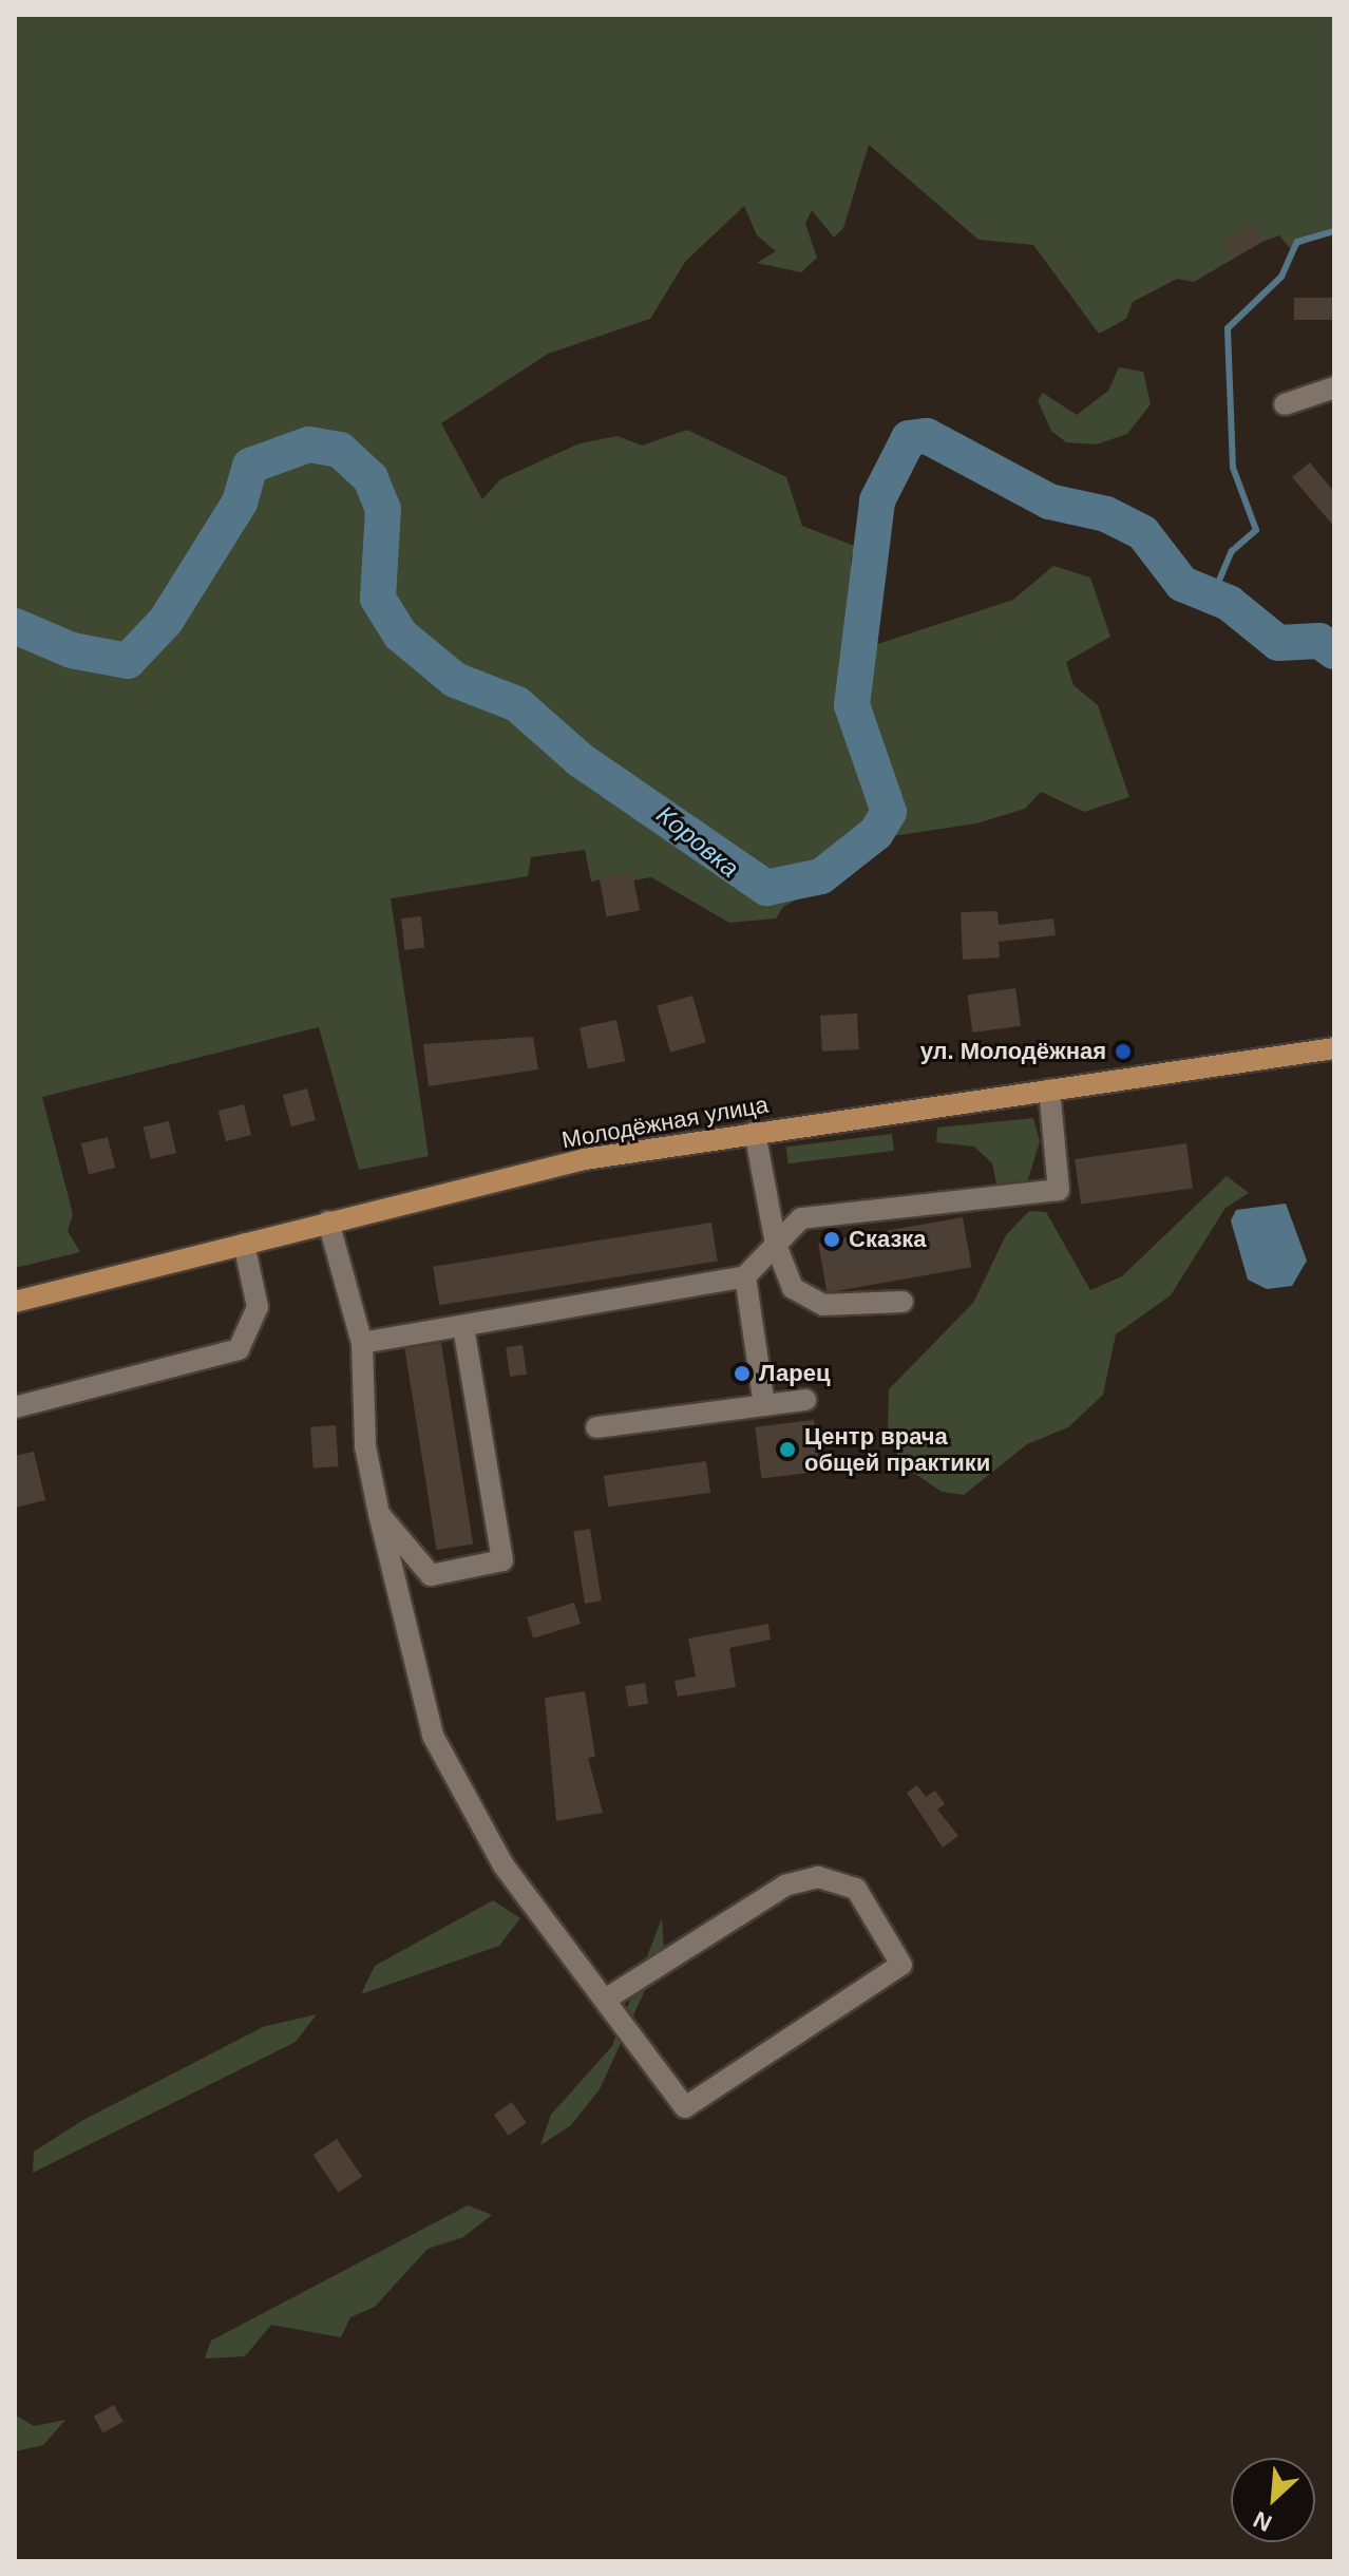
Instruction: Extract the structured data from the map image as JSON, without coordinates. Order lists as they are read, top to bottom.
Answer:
{
  "streets": {
    "main road": ["Молодёжная улица"]
  },
  "water": ["Коровка"],
  "places": [
    "ул. Молодёжная",
    "Сказка",
    "Ларец",
    "Центр врача общей практики"
  ],
  "north": "bottom left"
}
